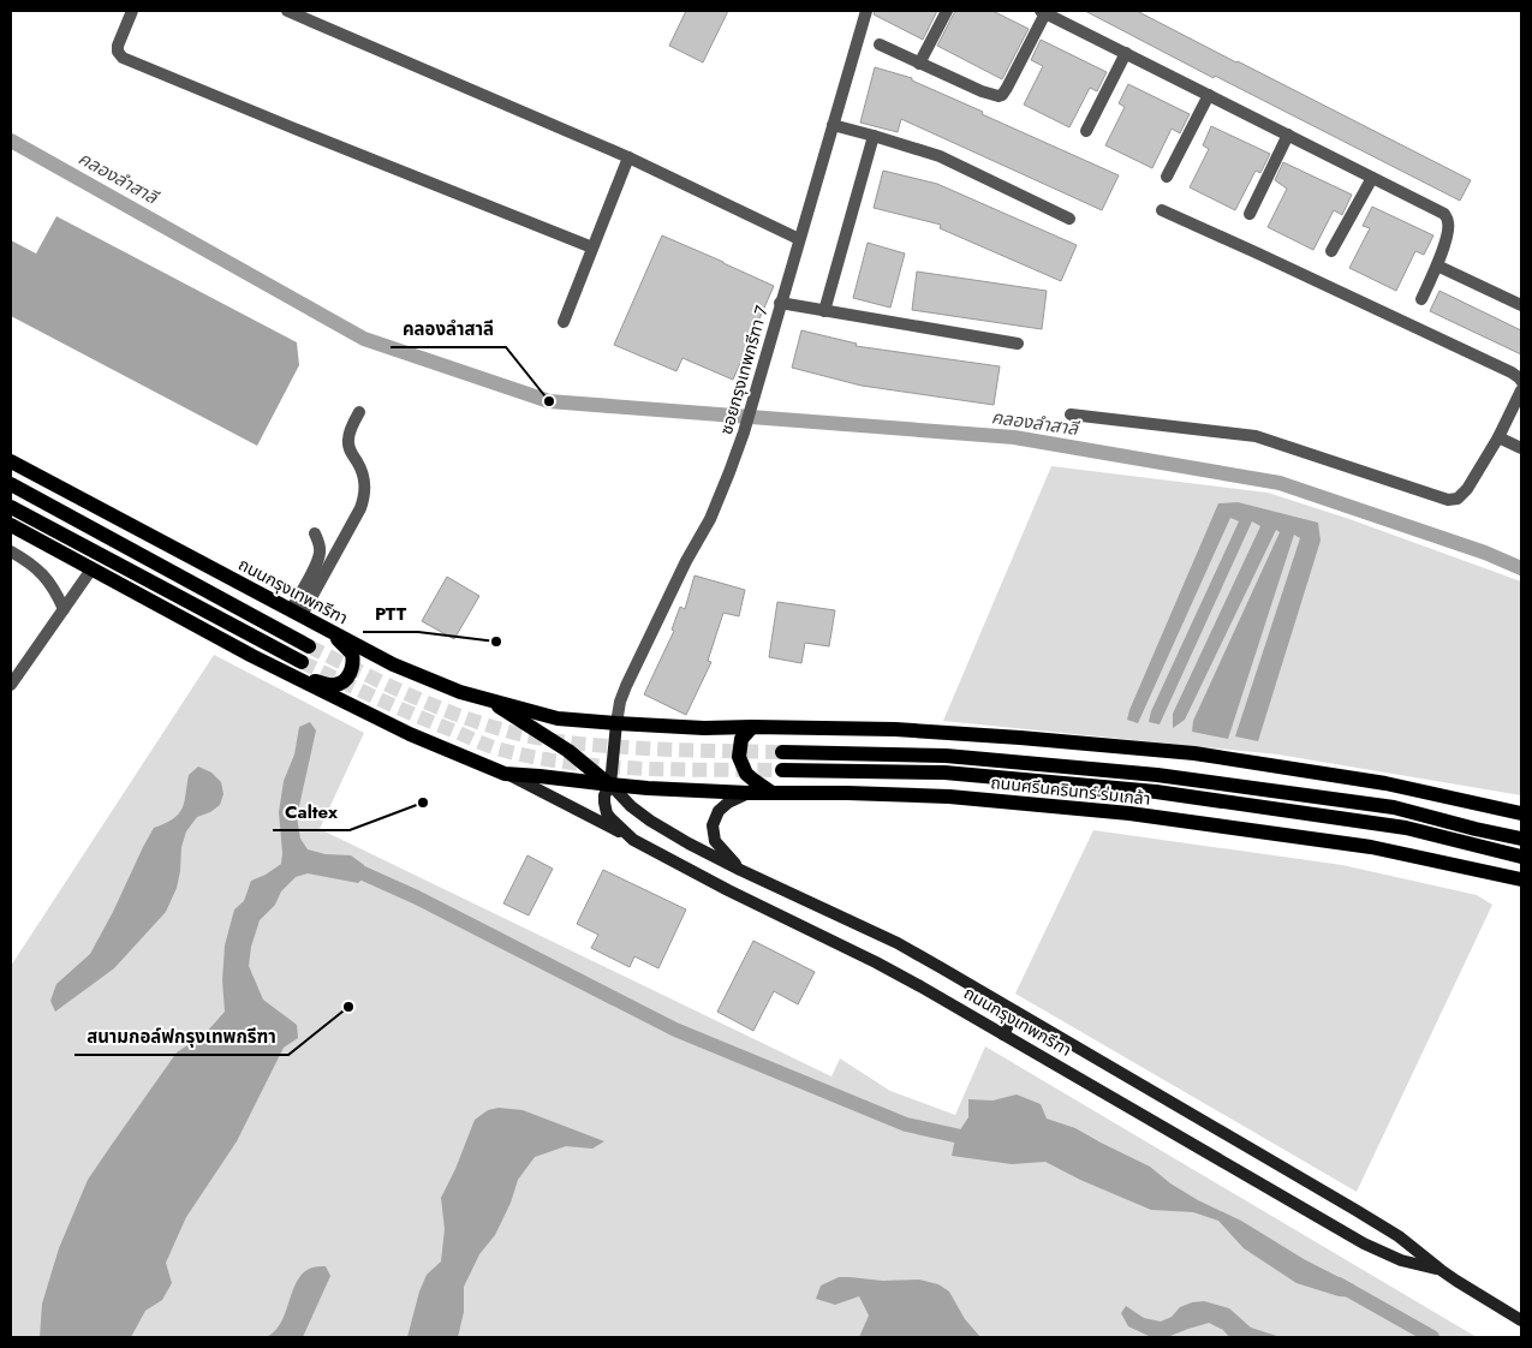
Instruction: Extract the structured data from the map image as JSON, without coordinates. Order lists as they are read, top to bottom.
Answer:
{
  "streets": {
    "main road": ["ถนนกรุงเทพกรีฑา", "ถนนศรีนครินทร์-ร่มเกล้า"],
    "street": ["ซอยกรุงเทพกรีฑา 7"]
  },
  "crossings": [
    ["ซอยกรุงเทพกรีฑา 7", "ถนนกรุงเทพกรีฑา"],
    ["ถนนกรุงเทพกรีฑา", "ถนนศรีนครินทร์-ร่มเกล้า"]
  ],
  "water": ["คลองลำสาลี"],
  "places": [
    "คลองลำสาลี",
    "PTT",
    "Caltex",
    "สนามกอล์ฟกรุงเทพกรีฑา"
  ]
}
